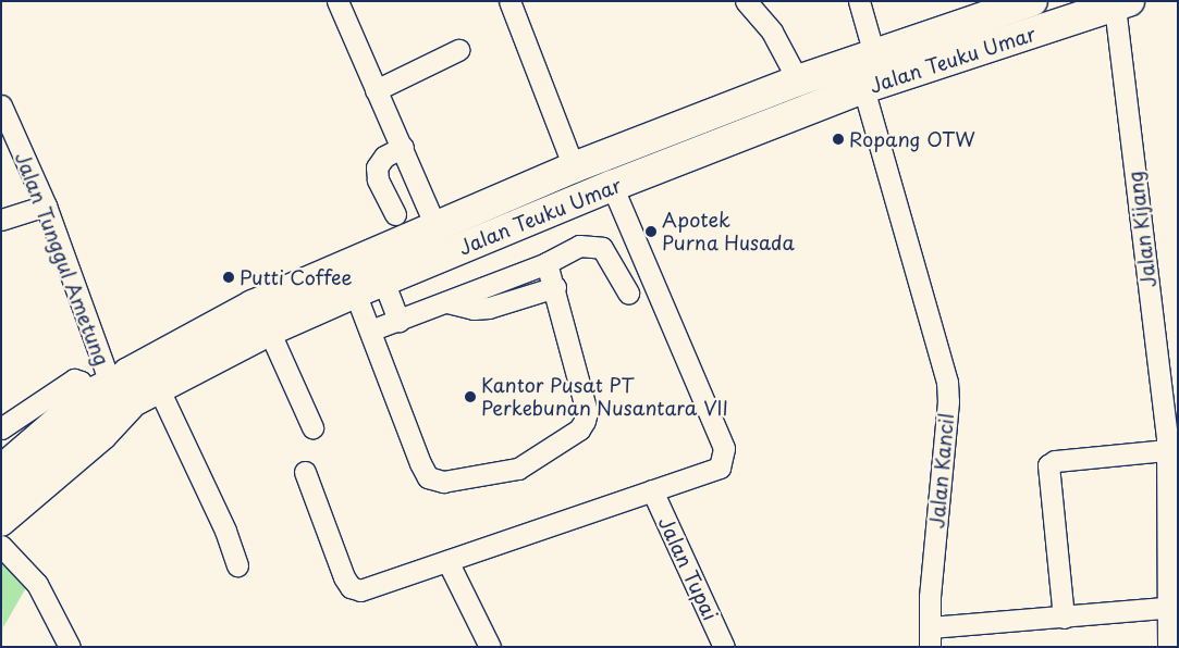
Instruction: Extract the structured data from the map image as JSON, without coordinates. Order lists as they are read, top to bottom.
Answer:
{
  "streets": {
    "highway": ["Jalan Teuku Umar"],
    "street": [
      "Jalan Kijang",
      "Jalan Tunggul Ametung",
      "Jalan Kancil",
      "Jalan Tupai"
    ]
  },
  "crossings": [
    ["Jalan Teuku Umar", "Jalan Kijang"],
    ["Jalan Teuku Umar", "Jalan Tunggul Ametung"],
    ["Jalan Teuku Umar", "Jalan Kancil"],
    ["Jalan Kijang", "Jalan Kancil"]
  ],
  "places": [
    "Ropang OTW",
    "Apotek Purna Husada",
    "Putti Coffee",
    "Kantor Pusat PT Perkebunan Nusantara VII"
  ]
}
